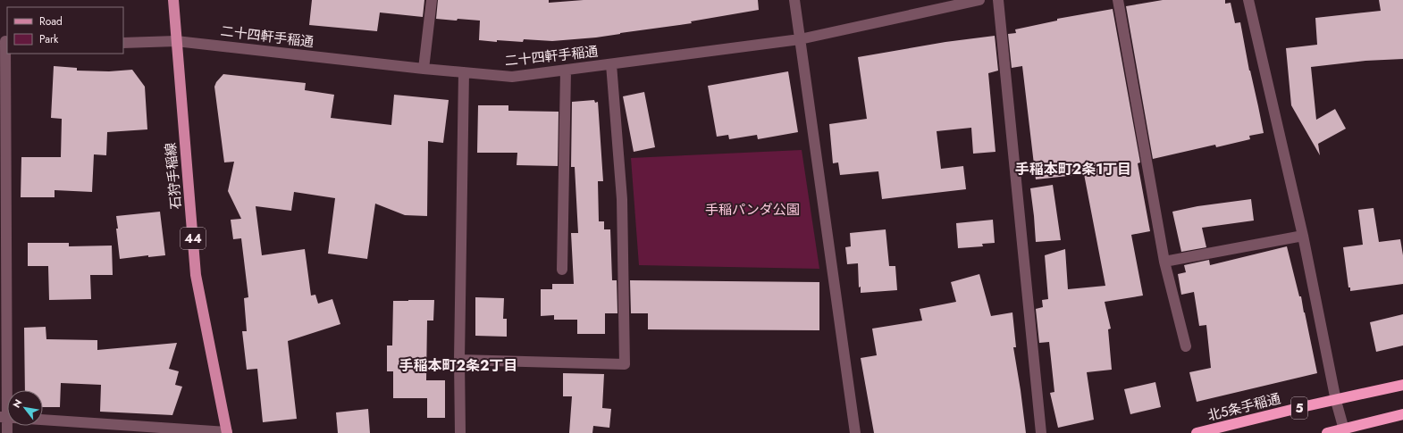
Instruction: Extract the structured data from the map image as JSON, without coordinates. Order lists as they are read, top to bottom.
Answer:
{
  "streets": {
    "highway": ["北5条手稲通", "5"],
    "main road": ["石狩手稲線", "44"],
    "street": ["二十四軒手稲通"]
  },
  "crossings": [
    ["二十四軒手稲通", "石狩手稲線"]
  ],
  "districts": ["手稲本町2条1丁目", "手稲本町2条2丁目"],
  "parks": ["手稲パンダ公園"],
  "legend": ["Road", "Park"],
  "north": "top left"
}
